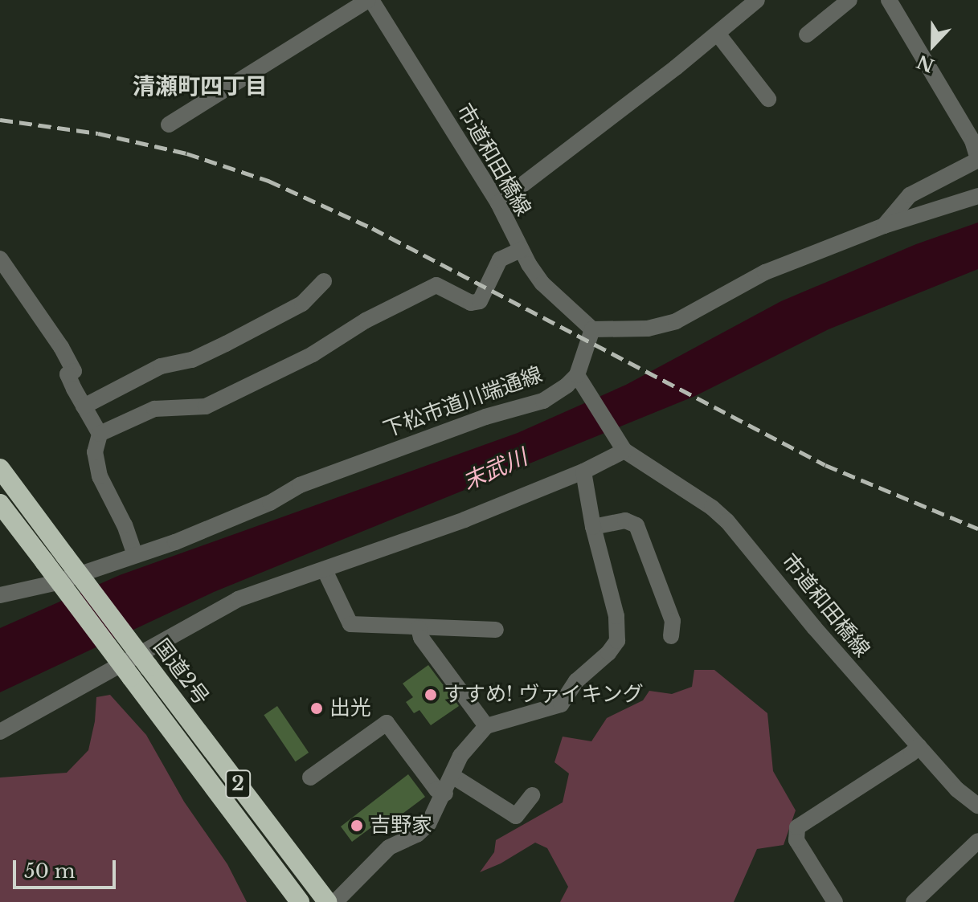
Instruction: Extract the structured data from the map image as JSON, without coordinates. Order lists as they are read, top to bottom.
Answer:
{
  "streets": {
    "highway": ["国道2号", "2"],
    "street": ["市道和田橋線", "下松市道川端通線"]
  },
  "districts": ["清瀬町四丁目"],
  "water": ["末武川"],
  "places": ["すすめ! ヴァイキング", "出光", "吉野家"],
  "scale_bar": "50 m",
  "north": "bottom"
}
